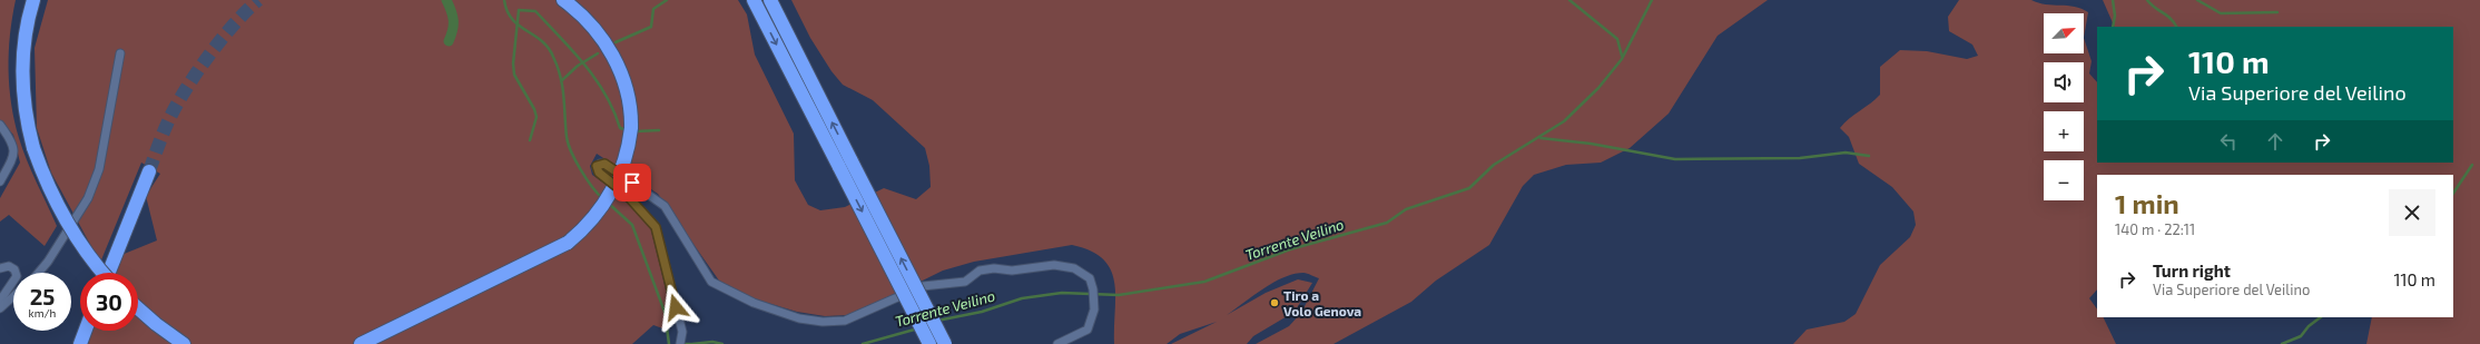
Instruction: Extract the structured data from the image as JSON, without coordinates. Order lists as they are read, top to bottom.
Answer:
{
  "water": ["Torrente Veilino"],
  "places": ["Tiro a Volo Genova"],
  "north": "top right",
  "page": {
    "map_buttons": ["+", "−"],
    "turn": ["110 m", "Via Superiore del Veilino"],
    "heading": ["1 min", "140 m · 22:11"],
    "list": [
      {
        "name": "Turn right",
        "note": "Via Superiore del Veilino",
        "value": "110 m"
      }
    ],
    "speed": "25 km/h",
    "limit": "30"
  }
}
